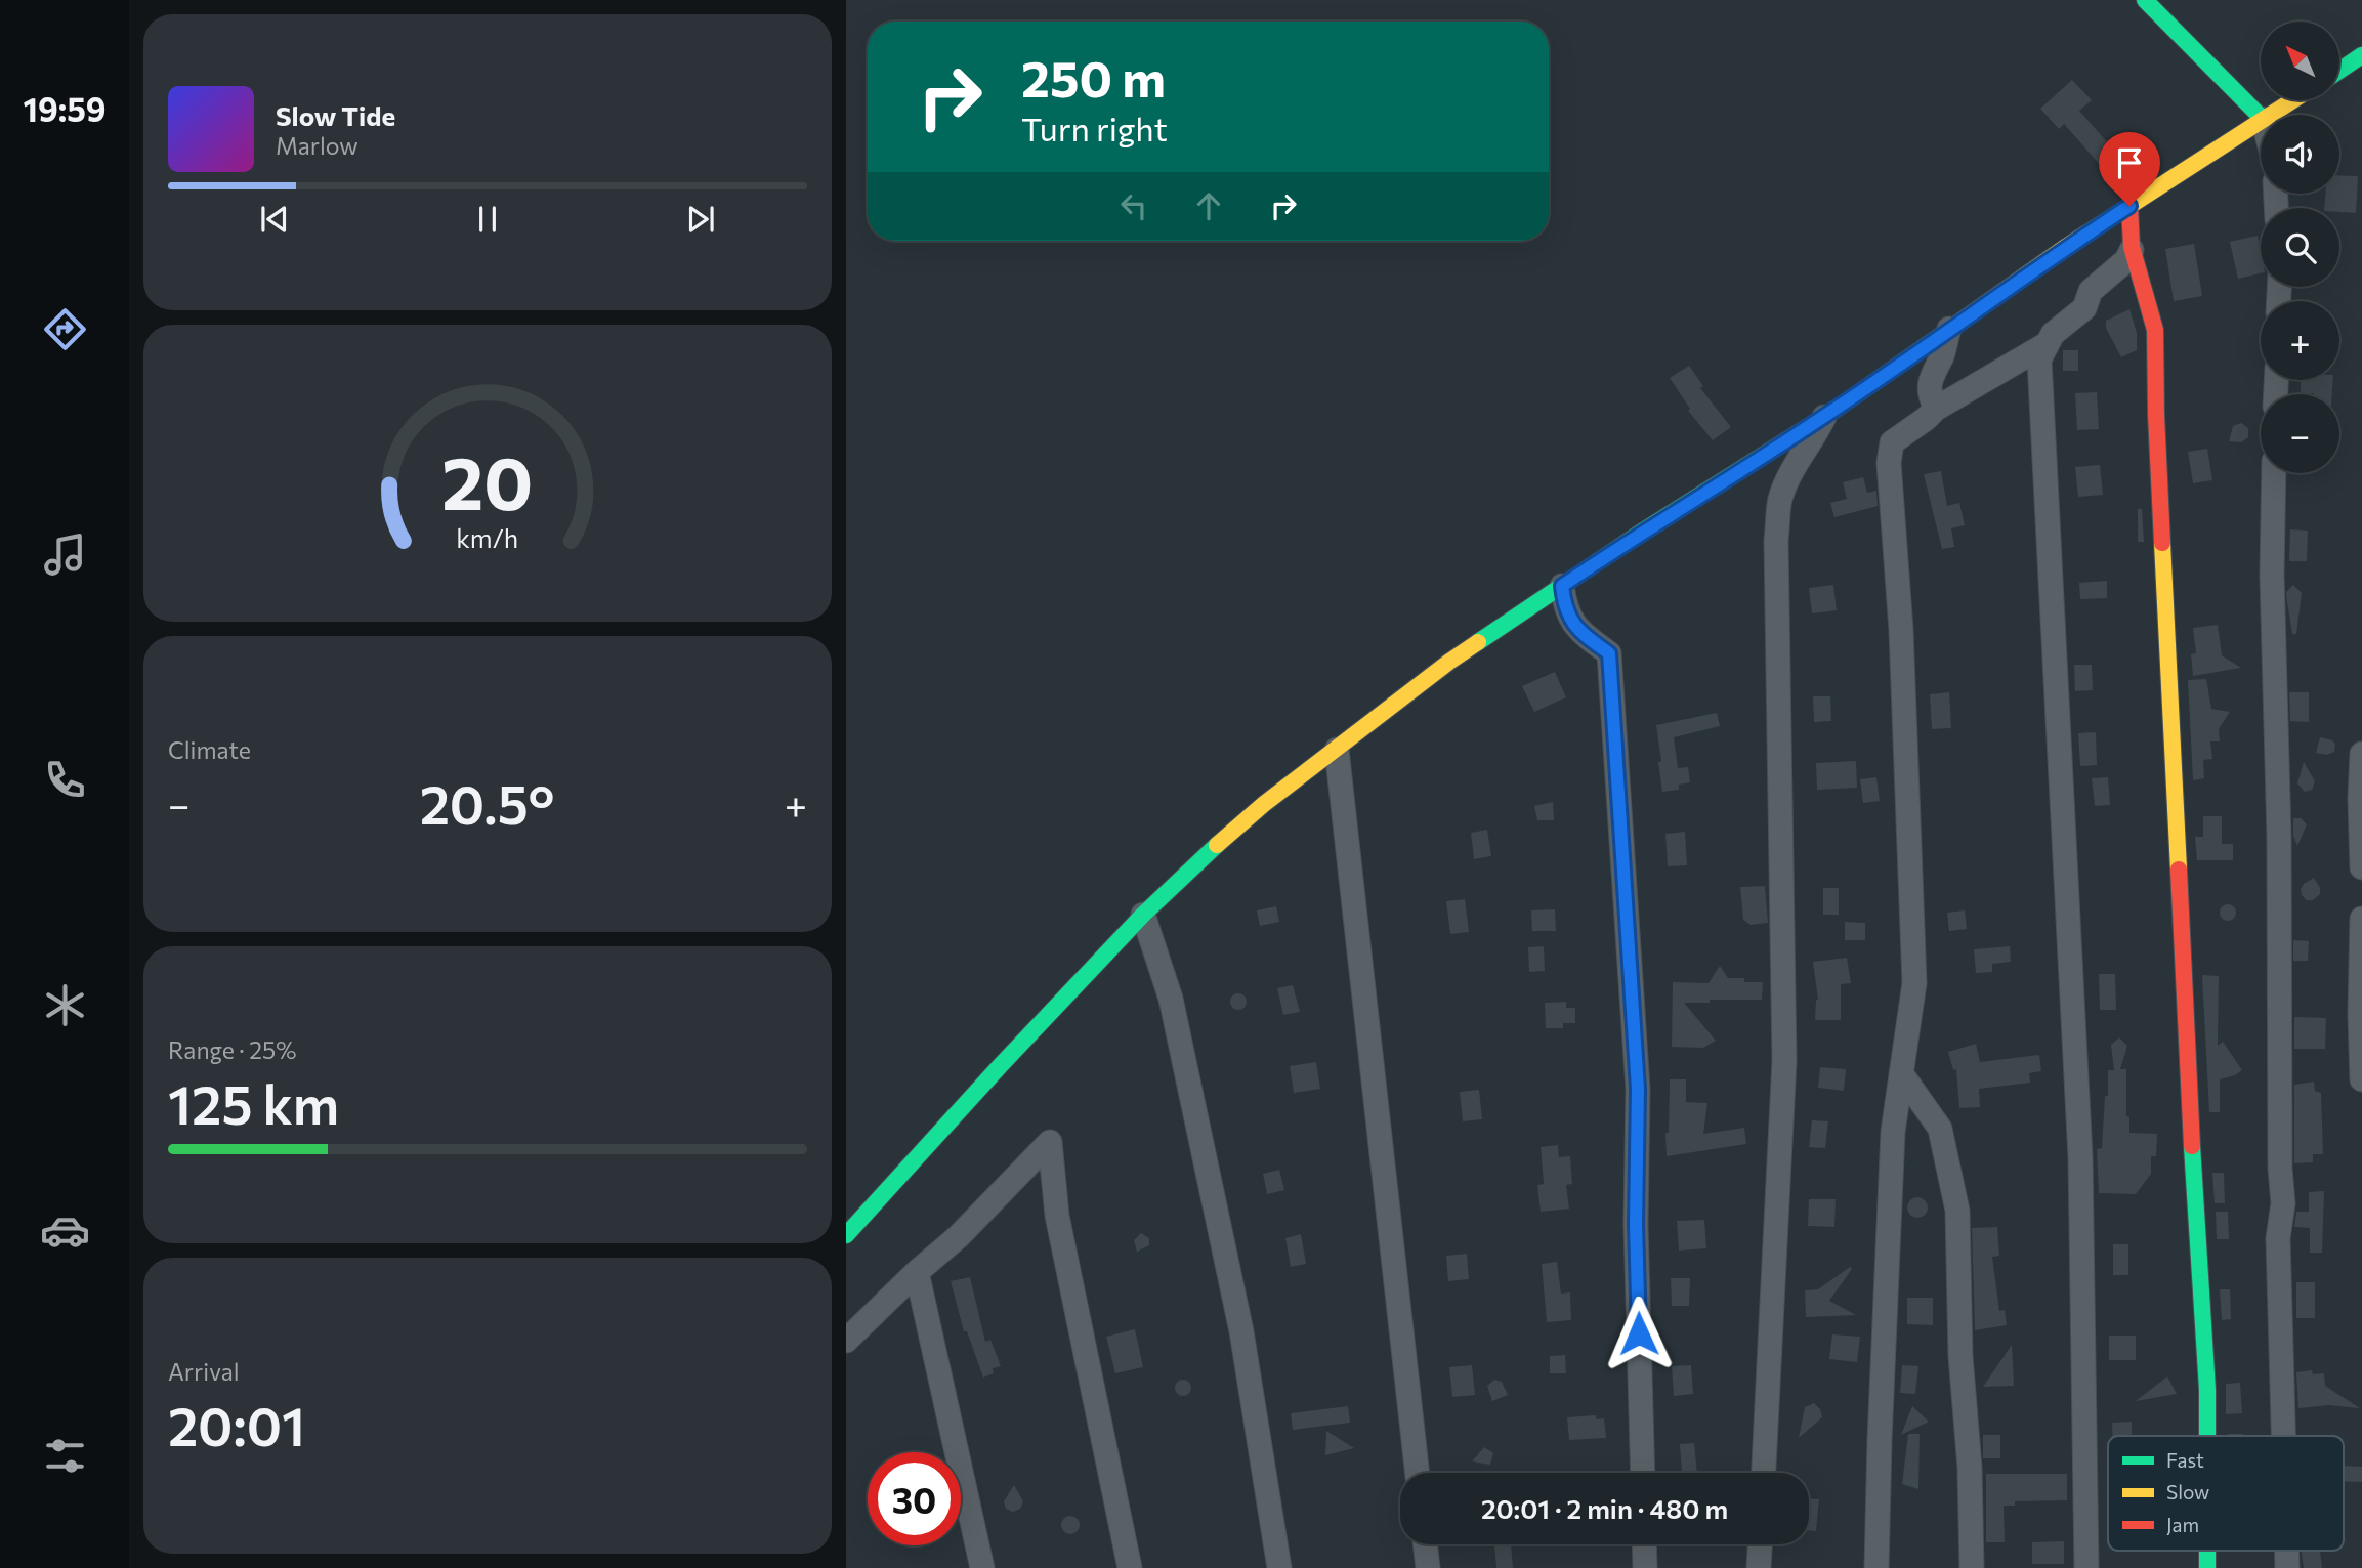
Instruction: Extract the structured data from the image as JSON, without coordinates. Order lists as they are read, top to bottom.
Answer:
{
  "legend": ["Fast", "Slow", "Jam"],
  "north": "top left",
  "page": {
    "tabs": "19:59",
    "map_buttons": ["+", "−"],
    "turn": ["250 m", "Turn right"],
    "song": ["Slow Tide", "Marlow"],
    "tile": [
      "Climate",
      ["Range · 25%", "125 km"],
      ["Arrival", "20:01"]
    ],
    "heat": ["−", "20.5°", "+"],
    "limit": "30",
    "trip": "20:01 · 2 min · 480 m",
    "gauge": ["20", "km/h"]
  }
}
